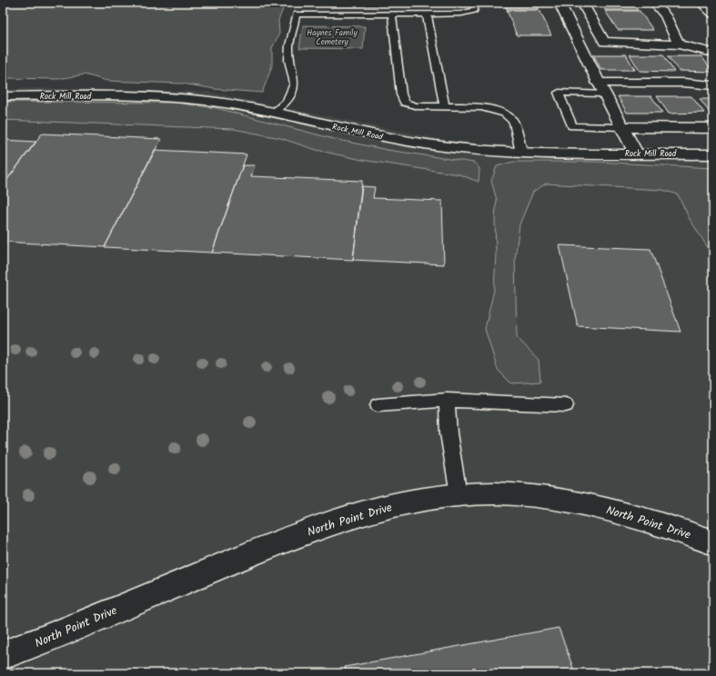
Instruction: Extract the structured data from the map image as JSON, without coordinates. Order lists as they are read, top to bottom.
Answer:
{
  "streets": {
    "street": ["Rock Mill Road", "North Point Drive"]
  },
  "parks": ["Haynes Family Cemetery"]
}
